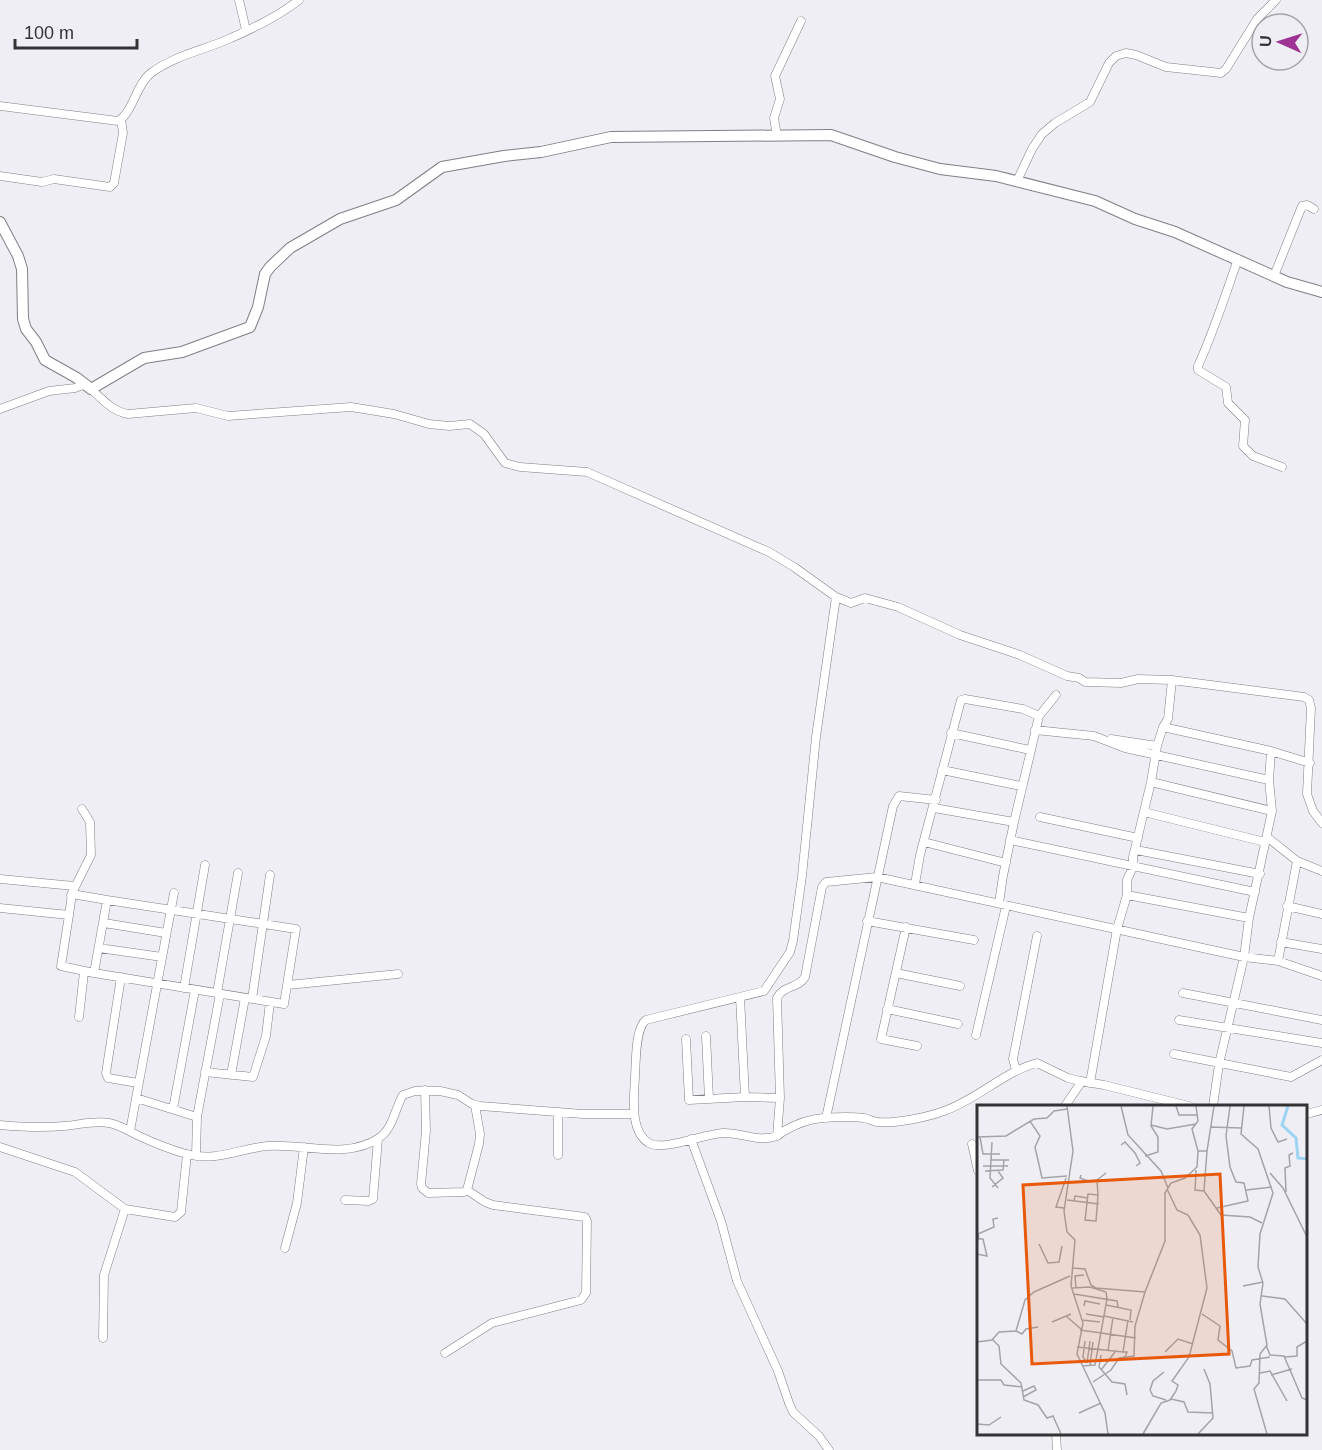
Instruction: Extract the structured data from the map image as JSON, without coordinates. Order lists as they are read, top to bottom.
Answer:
{
  "scale_bar": "100 m",
  "north": "left"
}
